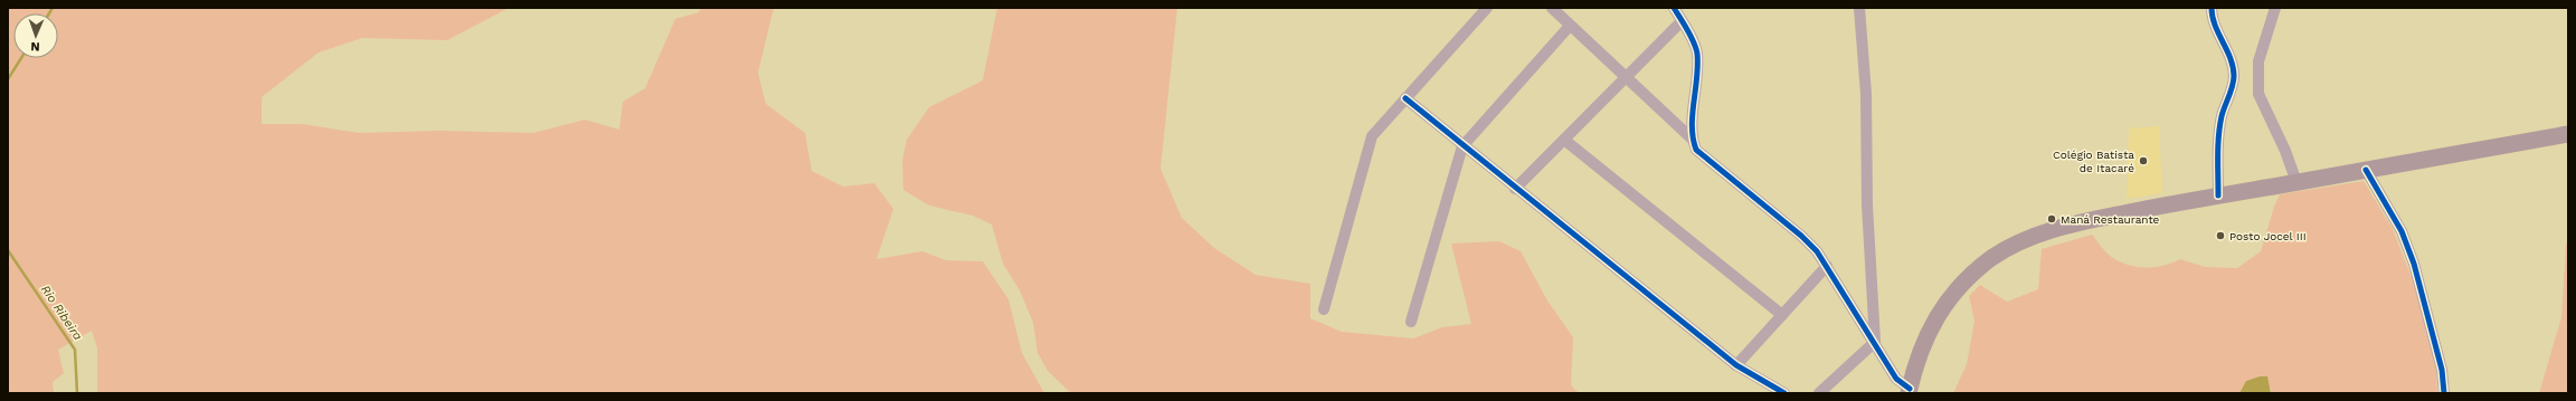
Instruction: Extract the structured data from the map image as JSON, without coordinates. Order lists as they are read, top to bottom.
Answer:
{
  "water": ["Rio Ribeira"],
  "places": ["Colégio Batista de Itacaré", "Maná Restaurante", "Posto Jocel III"],
  "north": "bottom"
}
